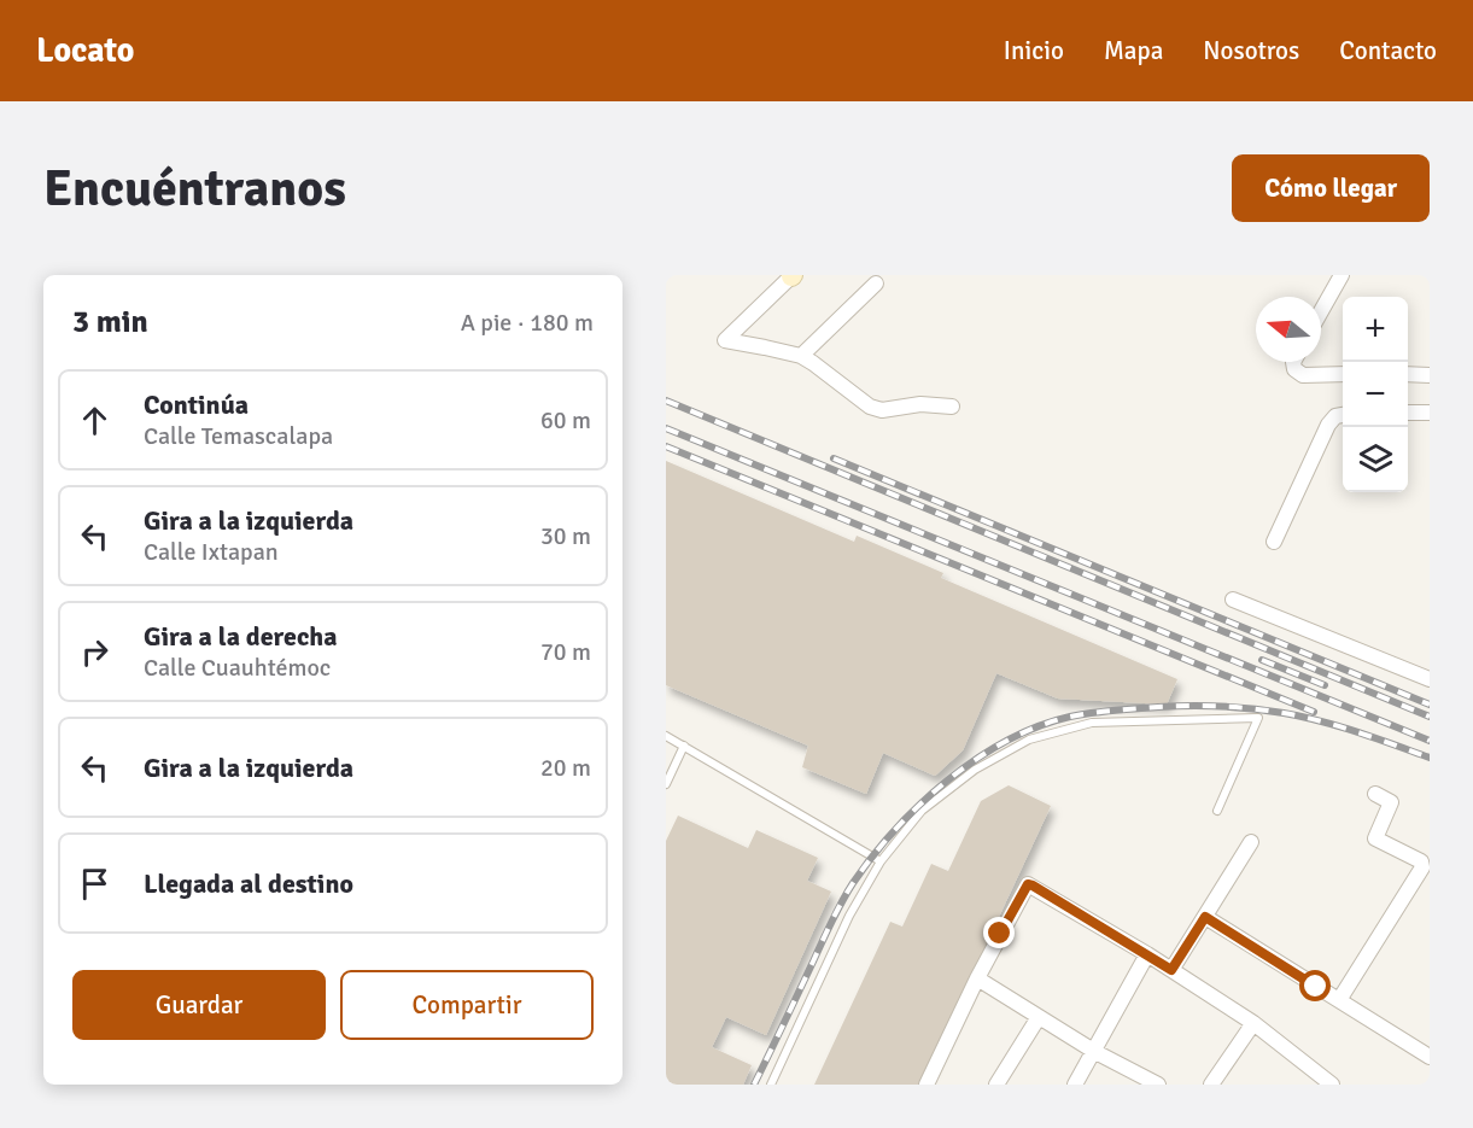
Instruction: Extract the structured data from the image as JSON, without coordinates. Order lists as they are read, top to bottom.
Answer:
{
  "north": "left",
  "page": {
    "header": "Locato",
    "nav": [
      "Inicio",
      "Mapa",
      "Nosotros",
      "Contacto"
    ],
    "buttons": [
      "Cómo llegar",
      ["Guardar", "Compartir"]
    ],
    "title": "Encuéntranos",
    "heading": ["3 min", "A pie · 180 m"],
    "map_buttons": ["+", "−"],
    "list": [
      ["Continúa", "Calle Temascalapa", "60 m"],
      ["Gira a la izquierda", "Calle Ixtapan", "30 m"],
      ["Gira a la derecha", "Calle Cuauhtémoc", "70 m"],
      ["Gira a la izquierda", "20 m"],
      "Llegada al destino"
    ]
  }
}
